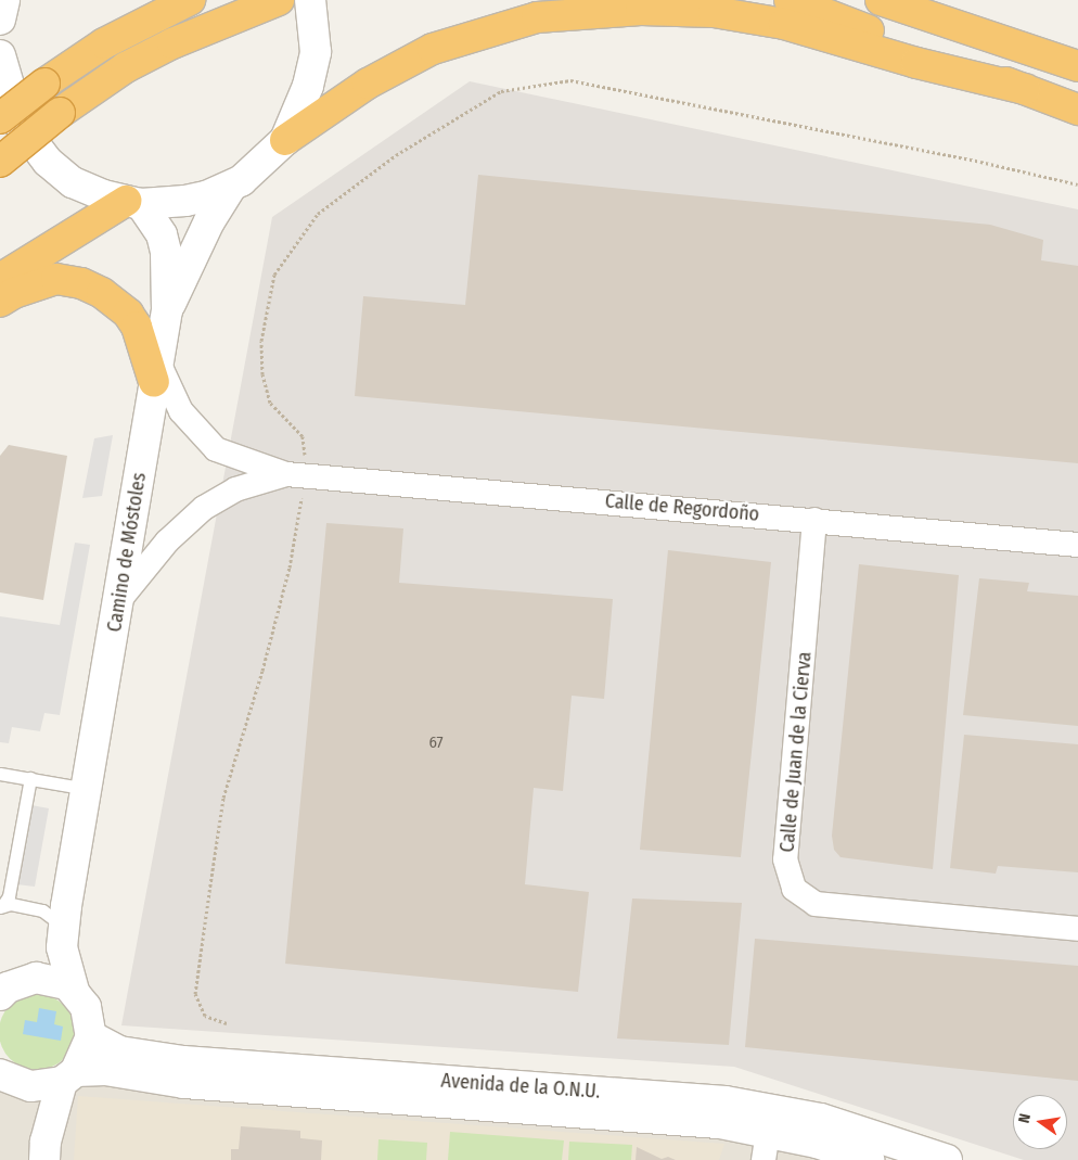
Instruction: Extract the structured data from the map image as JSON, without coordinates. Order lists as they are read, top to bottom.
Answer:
{
  "streets": {
    "street": [
      "Calle de Regordoño",
      "Camino de Móstoles",
      "Calle de Juan de la Cierva",
      "Avenida de la O.N.U."
    ]
  },
  "crossings": [
    ["Calle de Regordoño", "Calle de Juan de la Cierva"],
    ["Camino de Móstoles", "Avenida de la O.N.U."]
  ],
  "house_numbers": ["67"],
  "north": "left"
}
